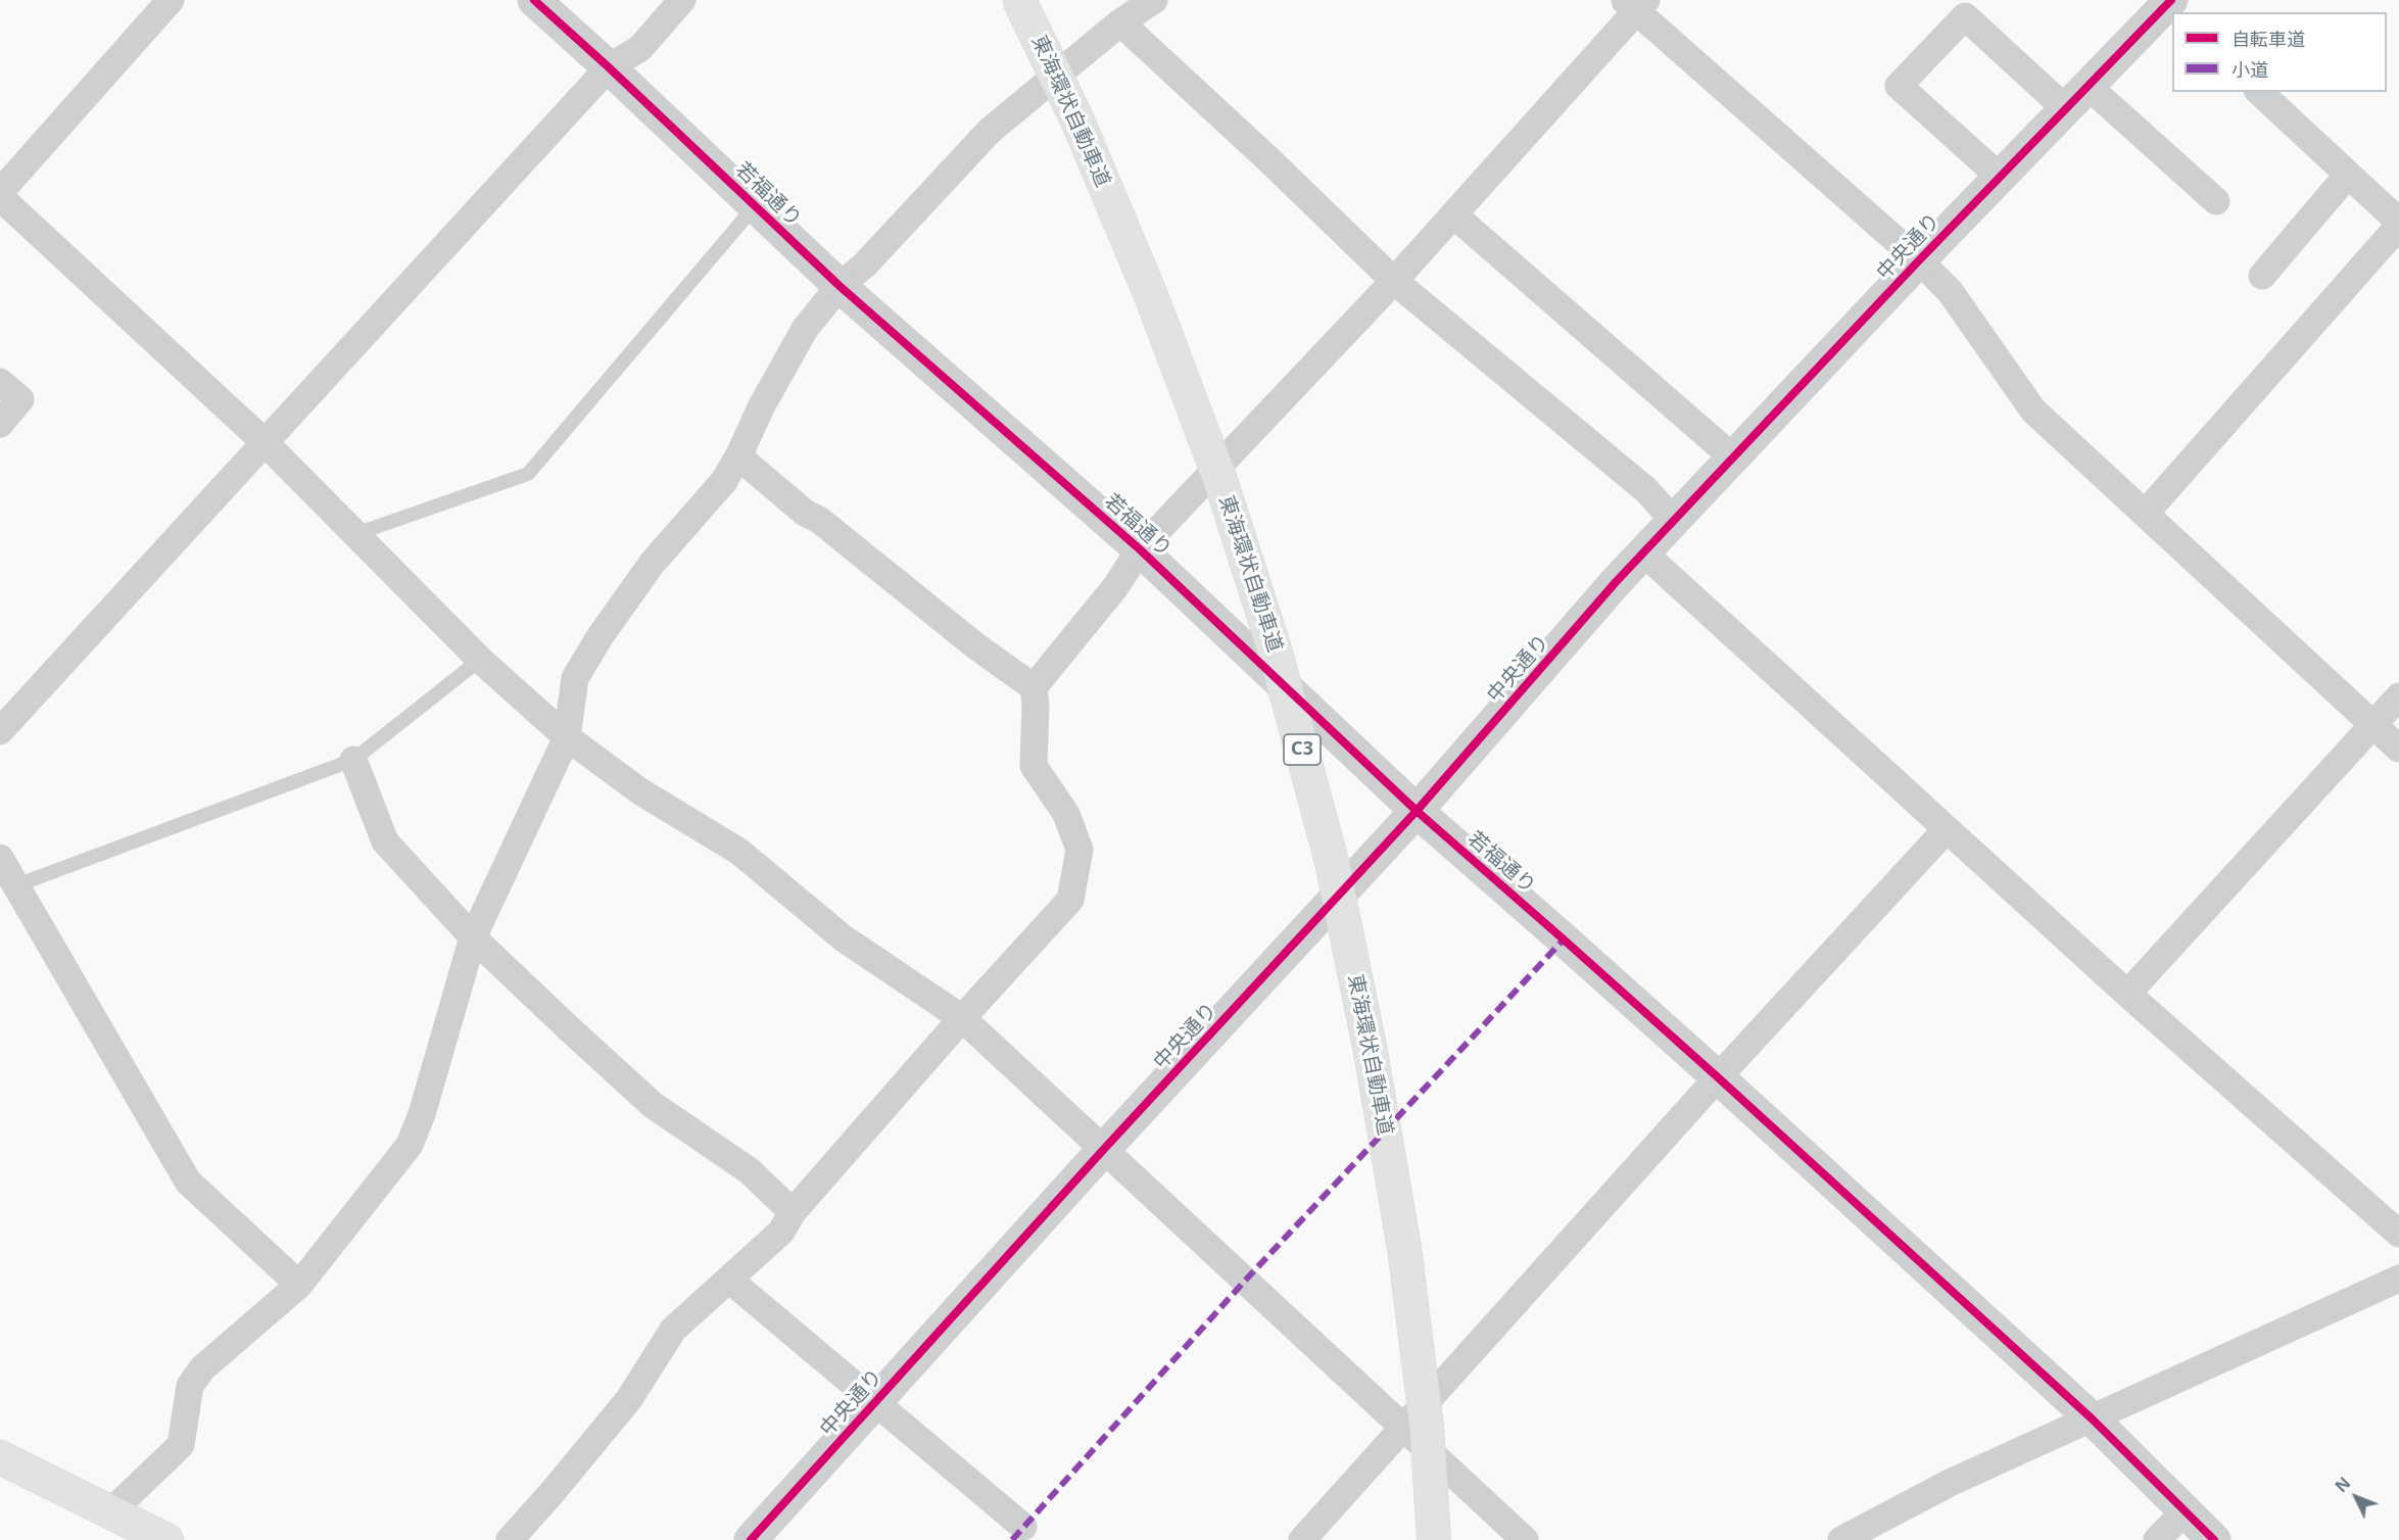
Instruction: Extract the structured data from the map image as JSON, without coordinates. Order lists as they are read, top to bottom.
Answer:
{
  "streets": {
    "main road": ["東海環状自動車道", "C3"],
    "street": ["若福通り", "中央通り"]
  },
  "crossings": [
    ["若福通り", "中央通り"]
  ],
  "legend": ["自転車道", "小道"],
  "north": "top left"
}
